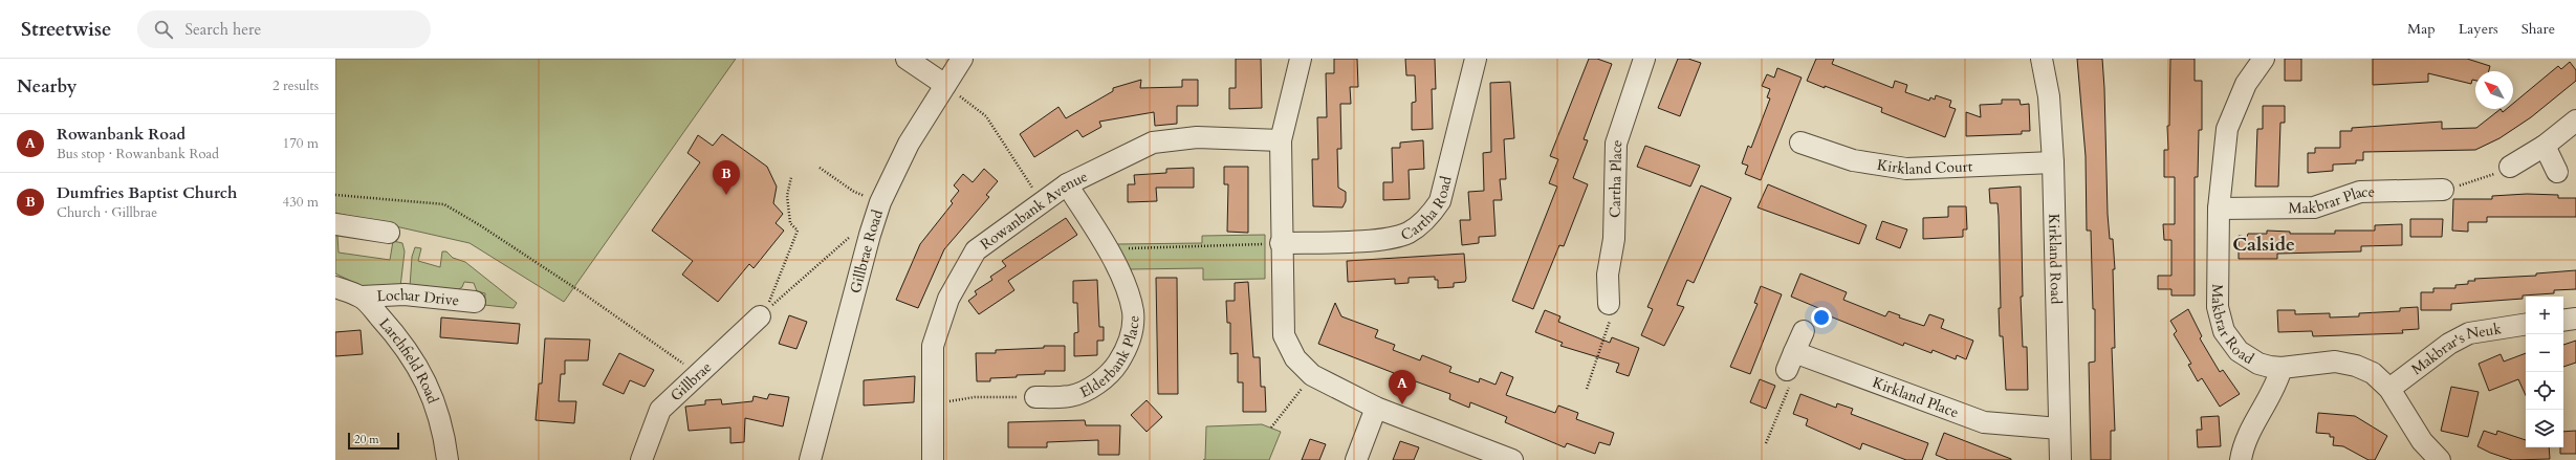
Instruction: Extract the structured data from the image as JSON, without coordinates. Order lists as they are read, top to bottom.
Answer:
{
  "streets": {
    "street": [
      "Kirkland Court",
      "Cartha Place",
      "Makbrar Place",
      "Cartha Road",
      "Rowanbank Avenue",
      "Gillbrae Road",
      "Kirkland Road",
      "Lochar Drive",
      "Makbrar Road",
      "Elderbank Place",
      "Makbrar's Neuk",
      "Larchfield Road",
      "Gillbrae",
      "Kirkland Place"
    ]
  },
  "crossings": [
    ["Kirkland Court", "Kirkland Road"],
    ["Makbrar Place", "Makbrar Road"],
    ["Rowanbank Avenue", "Elderbank Place"],
    ["Kirkland Road", "Kirkland Place"],
    ["Lochar Drive", "Larchfield Road"],
    ["Makbrar Road", "Makbrar's Neuk"]
  ],
  "districts": ["Calside"],
  "scale_bar": "20 m",
  "north": "top left",
  "page": {
    "header": "Streetwise",
    "search": "Search here",
    "nav": ["Map", "Layers", "Share"],
    "heading": ["Nearby", "2 results"],
    "list": [
      {
        "mark": "A",
        "name": "Rowanbank Road",
        "note": "Bus stop · Rowanbank Road",
        "value": "170 m"
      },
      {
        "mark": "B",
        "name": "Dumfries Baptist Church",
        "note": "Church · Gillbrae",
        "value": "430 m"
      }
    ],
    "pins": ["B", "A"],
    "map_buttons": ["+", "−"],
    "scale": "20 m"
  }
}
